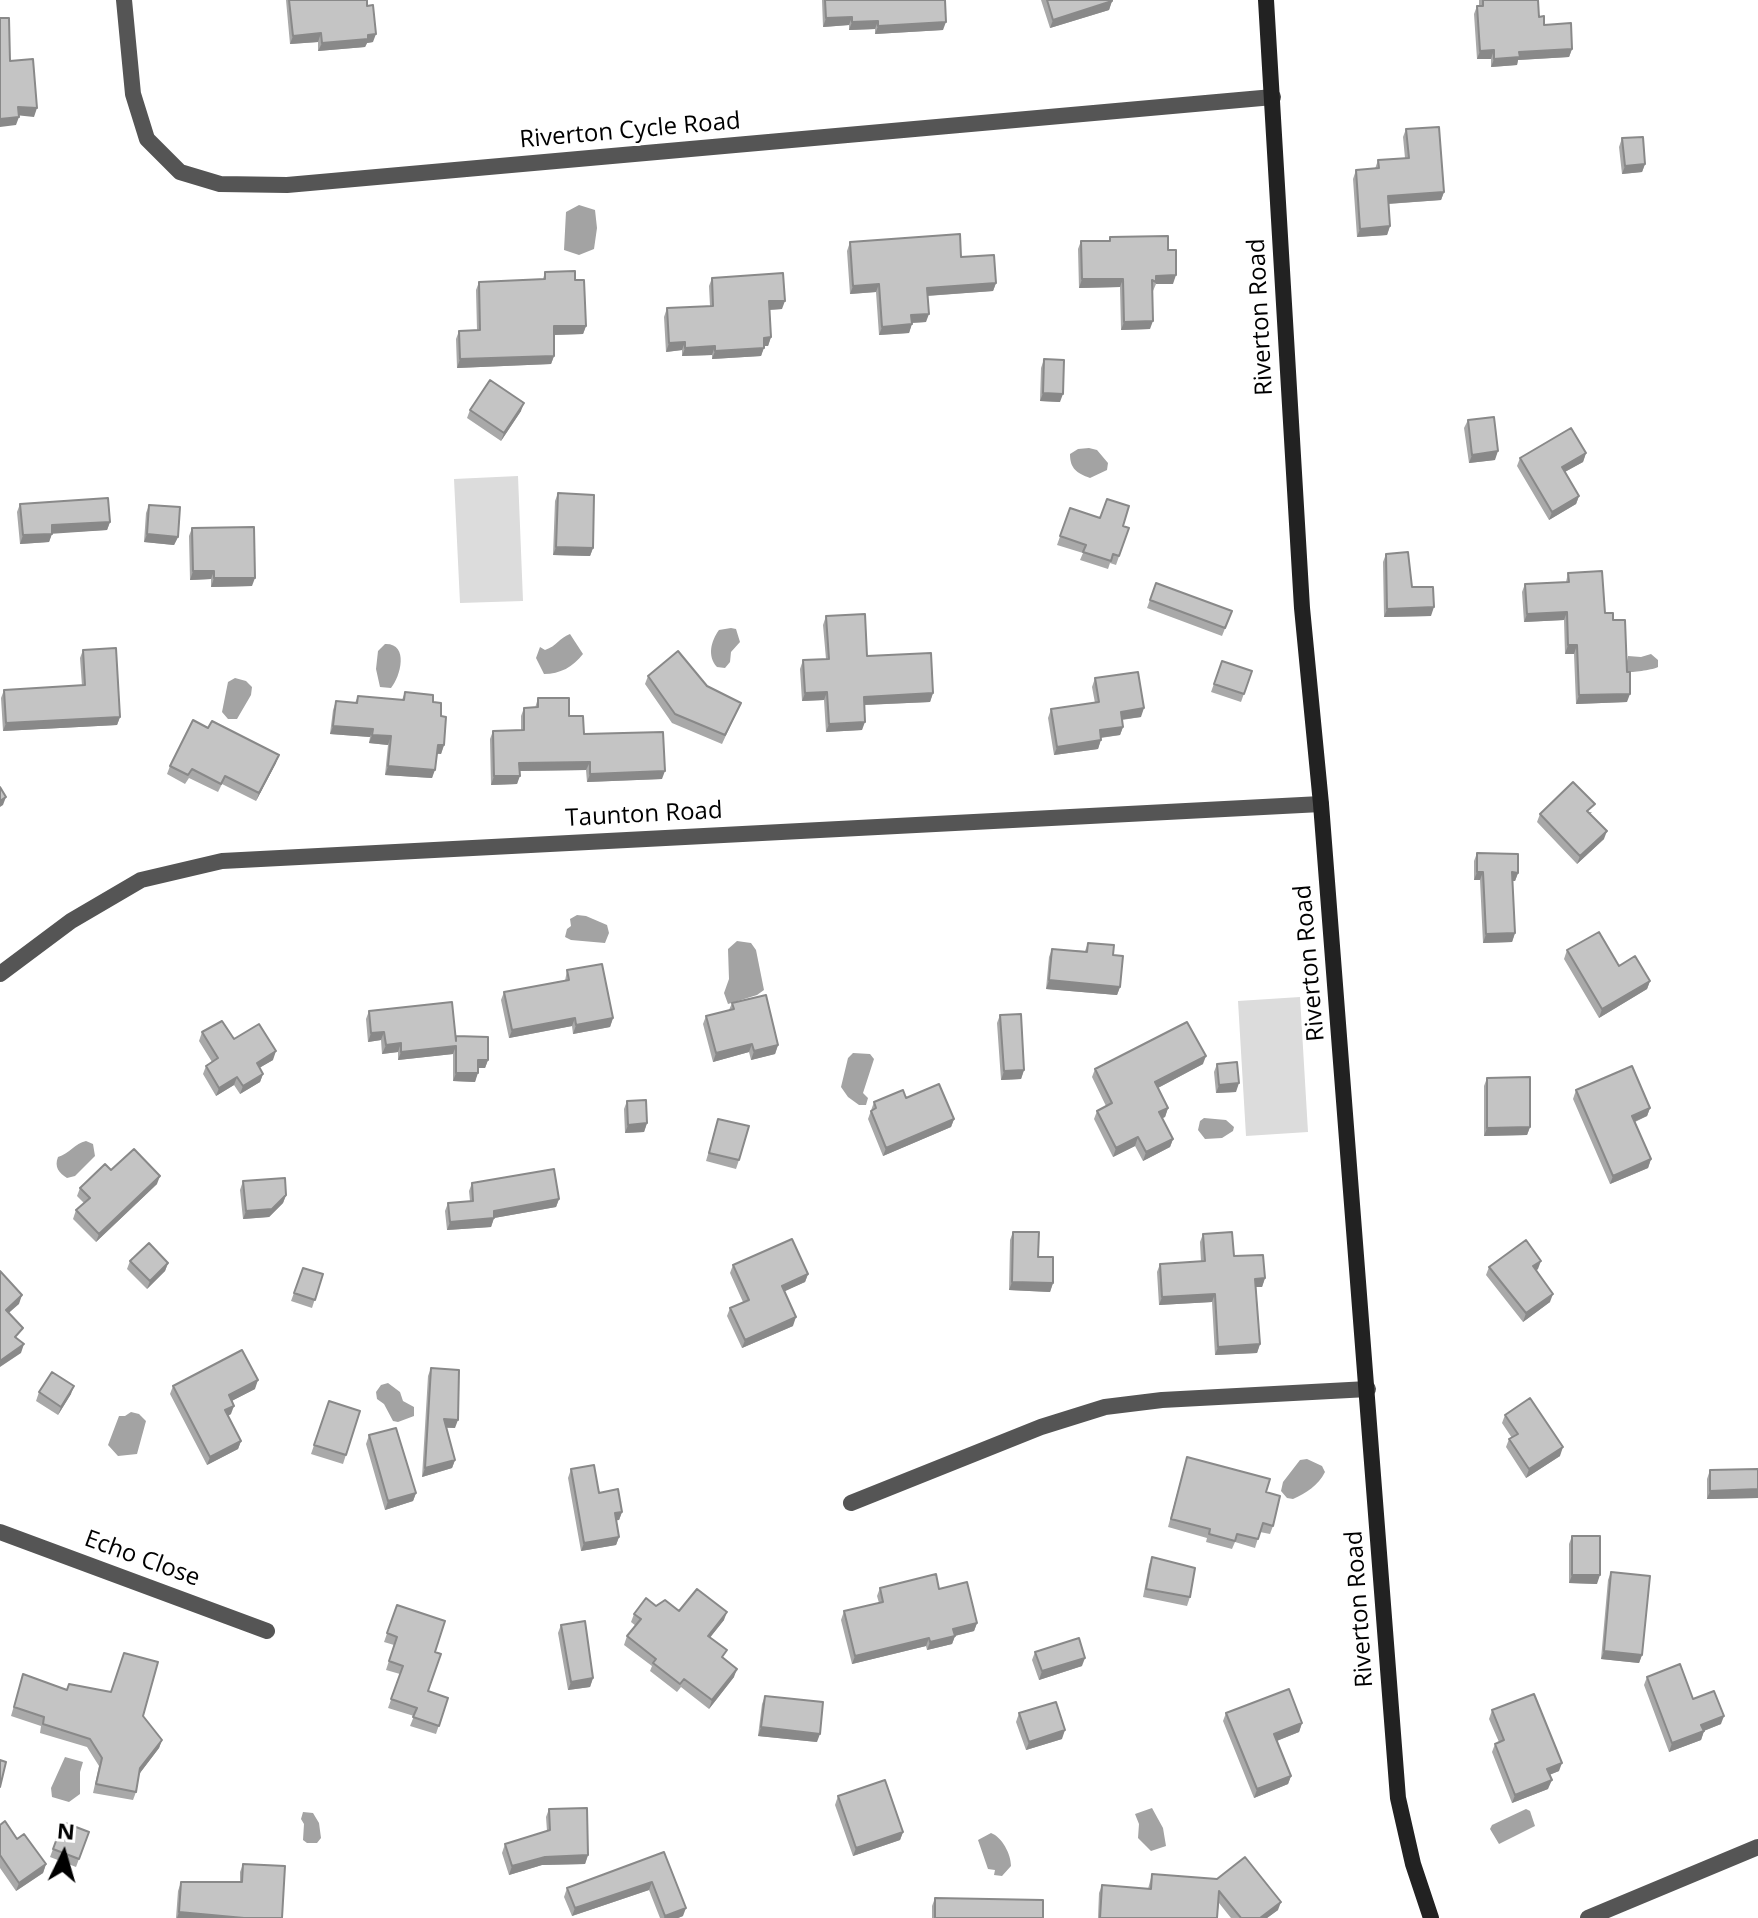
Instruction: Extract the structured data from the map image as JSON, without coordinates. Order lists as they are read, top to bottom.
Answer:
{
  "streets": {
    "street": [
      "Riverton Cycle Road",
      "Riverton Road",
      "Taunton Road",
      "Echo Close"
    ]
  },
  "crossings": [
    ["Riverton Cycle Road", "Riverton Road"],
    ["Riverton Road", "Taunton Road"]
  ],
  "north": "top"
}
